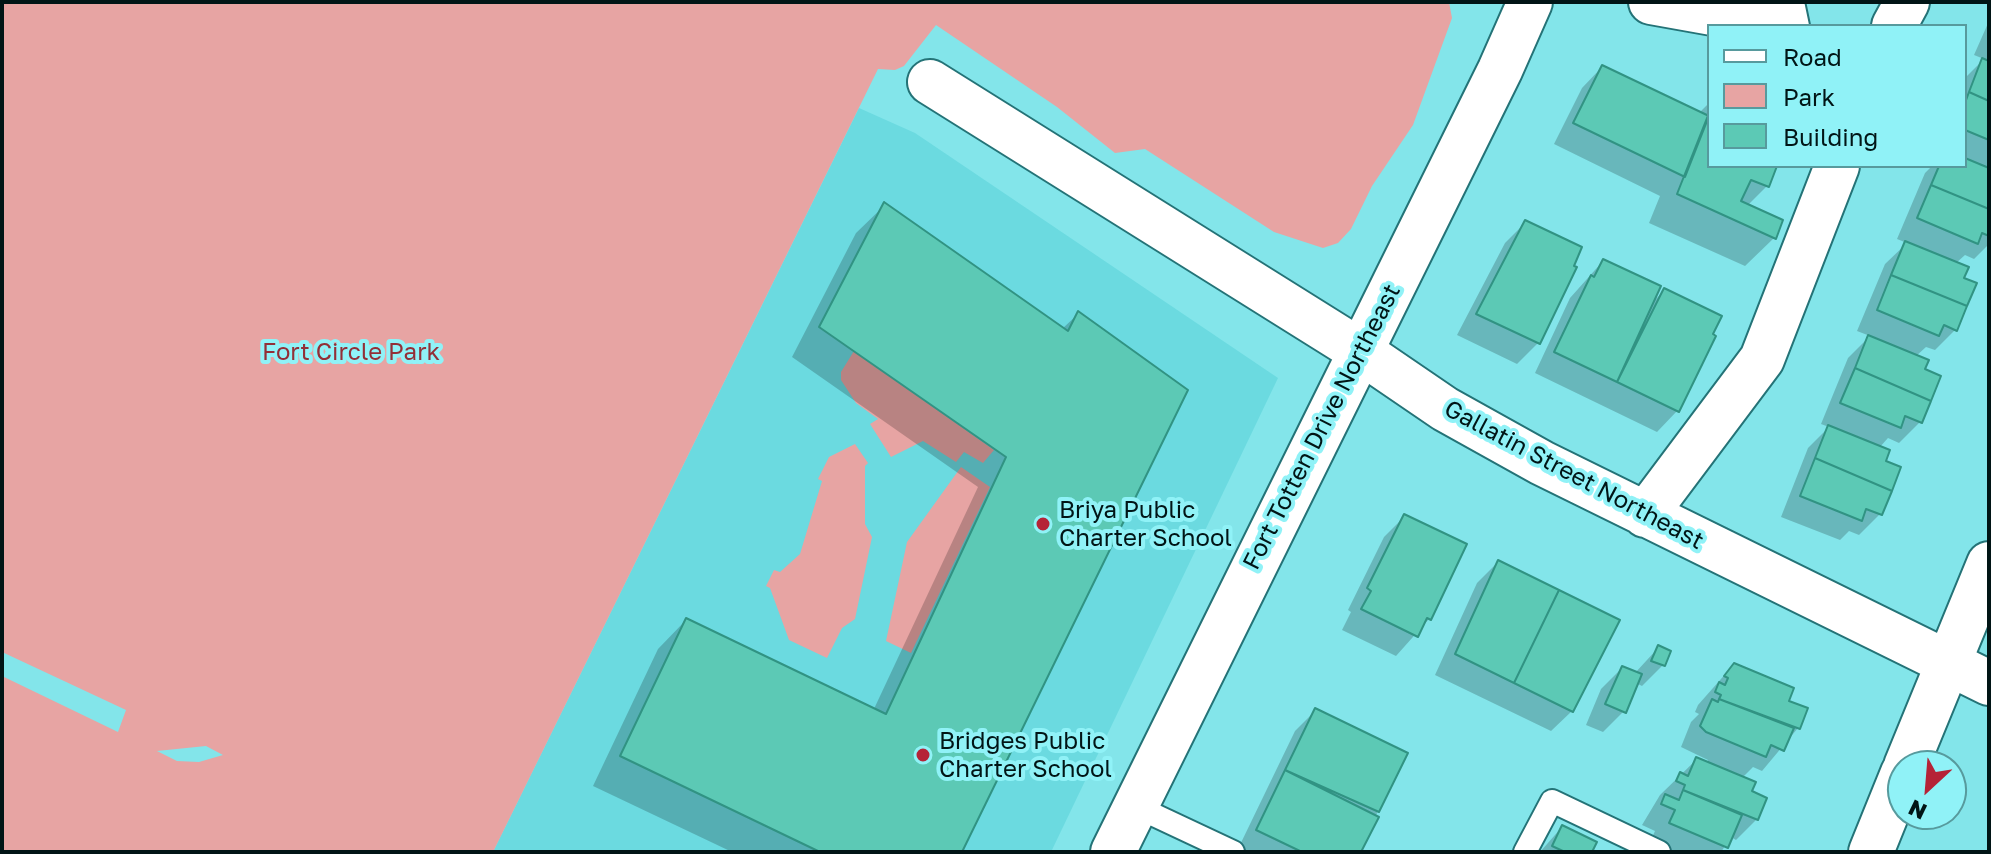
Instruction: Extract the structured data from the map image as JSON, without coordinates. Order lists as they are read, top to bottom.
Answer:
{
  "streets": {
    "street": ["Fort Totten Drive Northeast", "Gallatin Street Northeast"]
  },
  "crossings": [
    ["Fort Totten Drive Northeast", "Gallatin Street Northeast"]
  ],
  "parks": ["Fort Circle Park"],
  "places": ["Briya Public Charter School", "Bridges Public Charter School"],
  "legend": ["Road", "Park", "Building"],
  "north": "bottom left"
}
